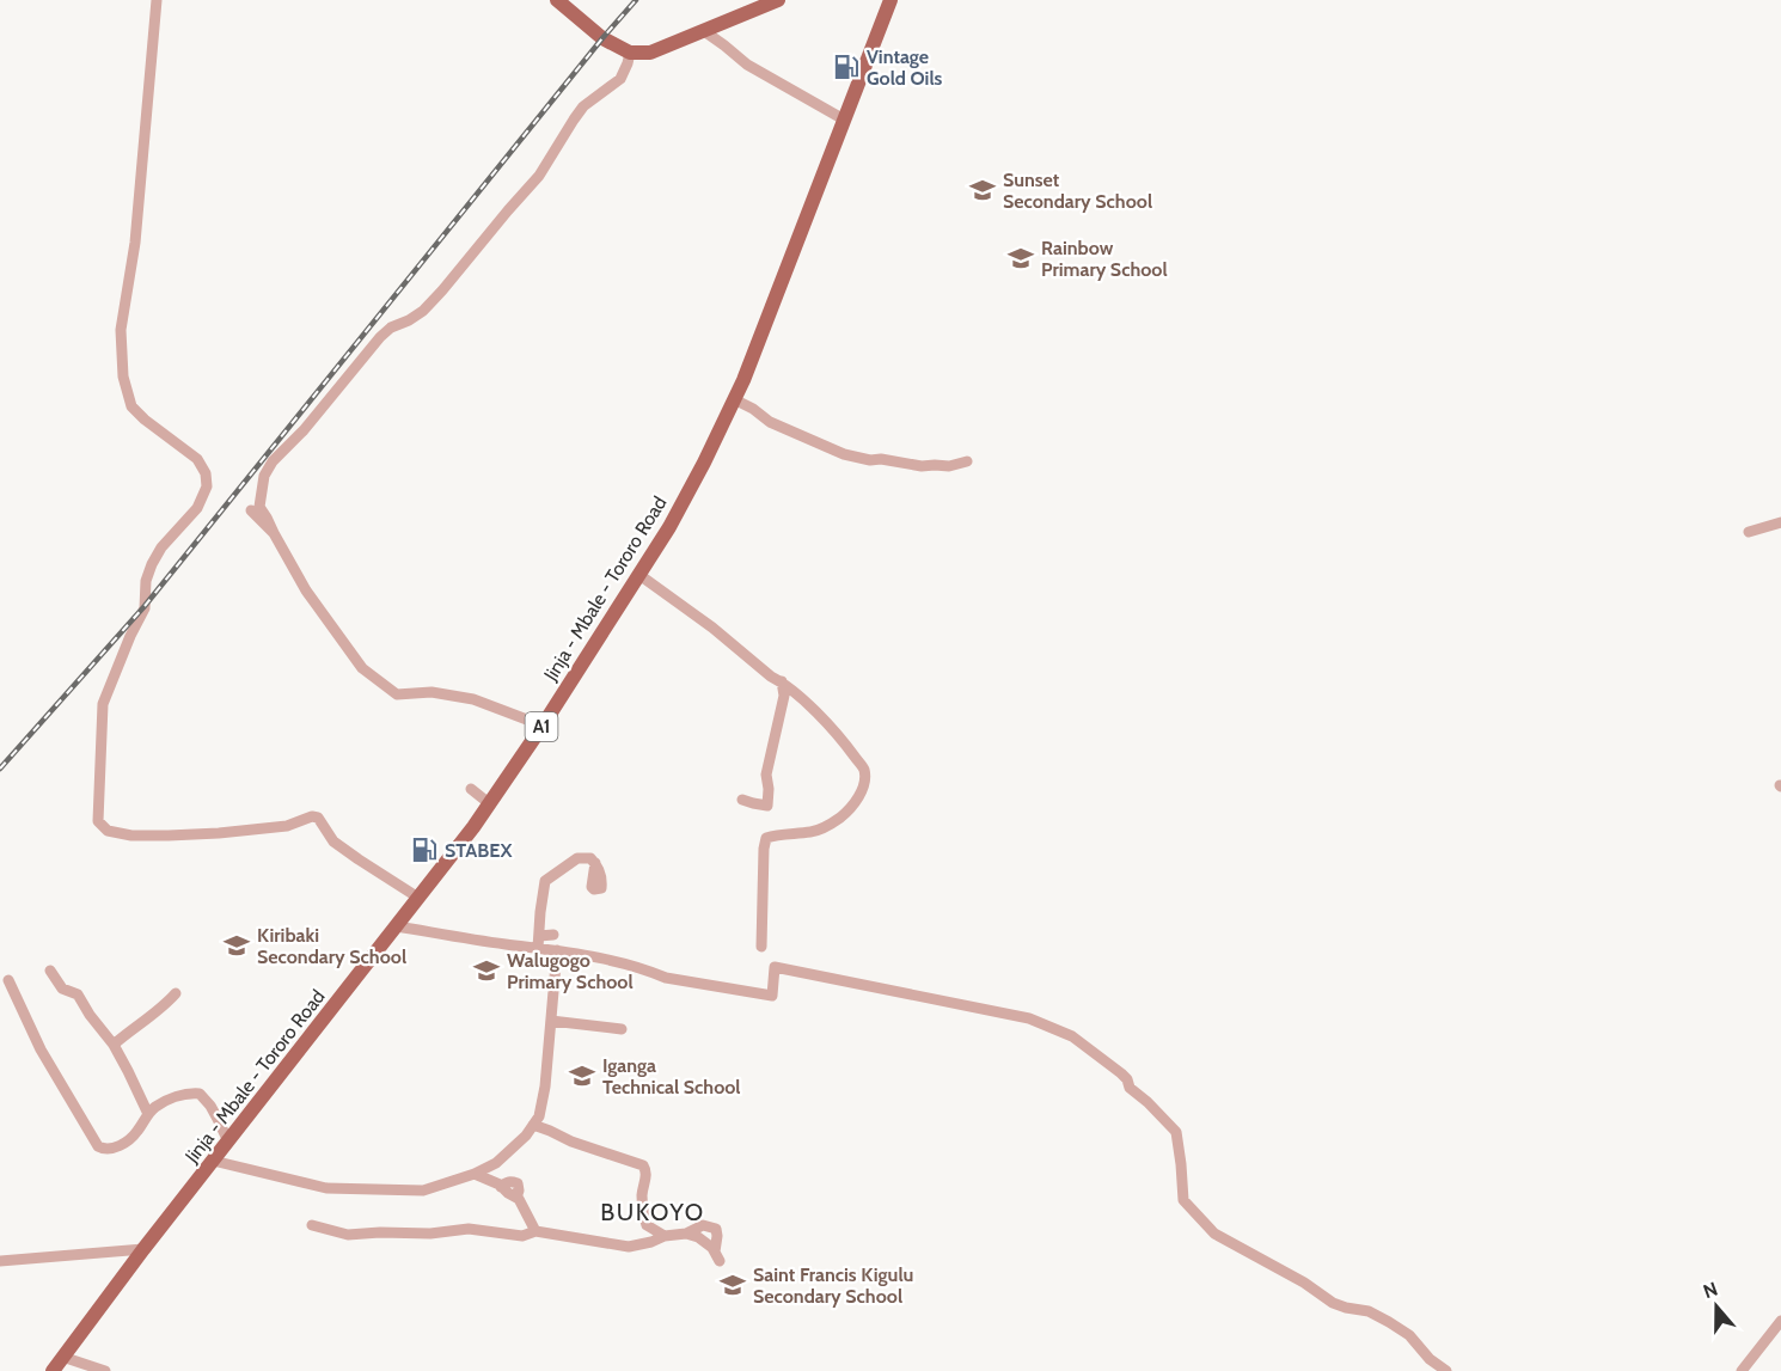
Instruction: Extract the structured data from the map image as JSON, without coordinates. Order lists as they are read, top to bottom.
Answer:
{
  "streets": {
    "main road": ["Jinja - Mbale - Tororo Road", "A1"]
  },
  "districts": ["BUKOYO"],
  "places": {
    "fuel station": ["Vintage Gold Oils", "STABEX"],
    "school or university": [
      "Sunset Secondary School",
      "Rainbow Primary School",
      "Kiribaki Secondary School",
      "Walugogo Primary School",
      "Iganga Technical School",
      "Saint Francis Kigulu Secondary School"
    ]
  },
  "north": "top"
}
